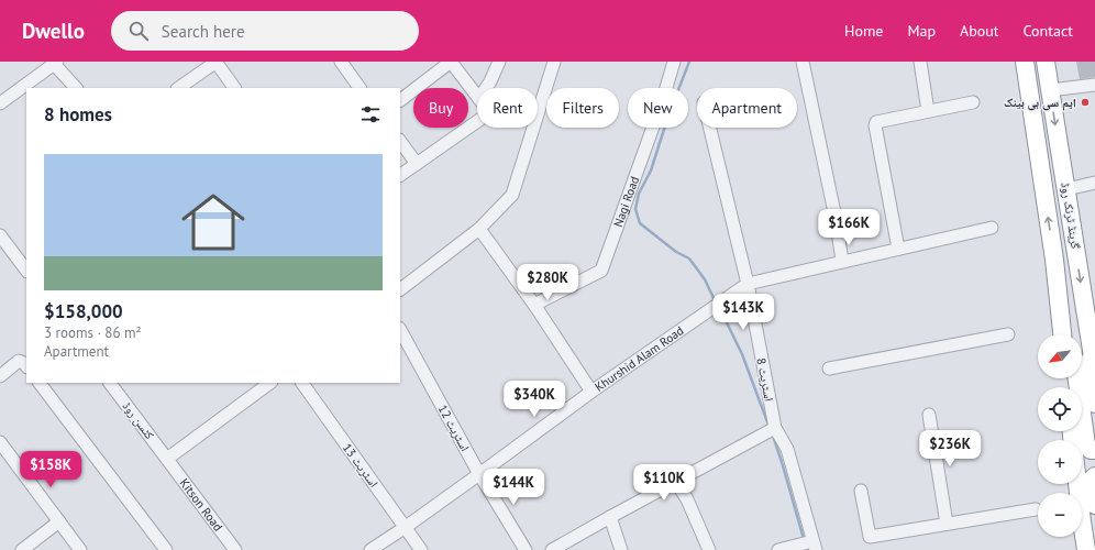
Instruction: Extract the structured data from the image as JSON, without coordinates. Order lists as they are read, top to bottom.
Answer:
{
  "streets": {
    "highway": ["گرینڈ ٹرنک روڈ"],
    "street": [
      "Nagi Road",
      "Khurshid Alam Road",
      "اسٹریٹ 8",
      "کٹسن روڈ",
      "اسٹریٹ 12",
      "اسٹریٹ 13",
      "Kitson Road"
    ]
  },
  "crossings": [
    ["Khurshid Alam Road", "اسٹریٹ 8"],
    ["Khurshid Alam Road", "اسٹریٹ 12"],
    ["Khurshid Alam Road", "اسٹریٹ 13"],
    ["کٹسن روڈ", "Kitson Road"]
  ],
  "places": ["ایم سی بی بینک"],
  "north": "bottom left",
  "page": {
    "header": "Dwello",
    "search": "Search here",
    "nav": [
      "Home",
      "Map",
      "About",
      "Contact"
    ],
    "chip": [
      "Buy",
      "Rent",
      "Filters",
      "New",
      "Apartment"
    ],
    "heading": "8 homes",
    "list": [
      {
        "name": "$158,000",
        "note": "3 rooms · 86 m² · Apartment"
      }
    ],
    "price": [
      "$166K",
      "$280K",
      "$143K",
      "$340K",
      "$236K",
      "$158K",
      "$110K",
      "$144K"
    ],
    "map_buttons": ["+", "−"]
  }
}
